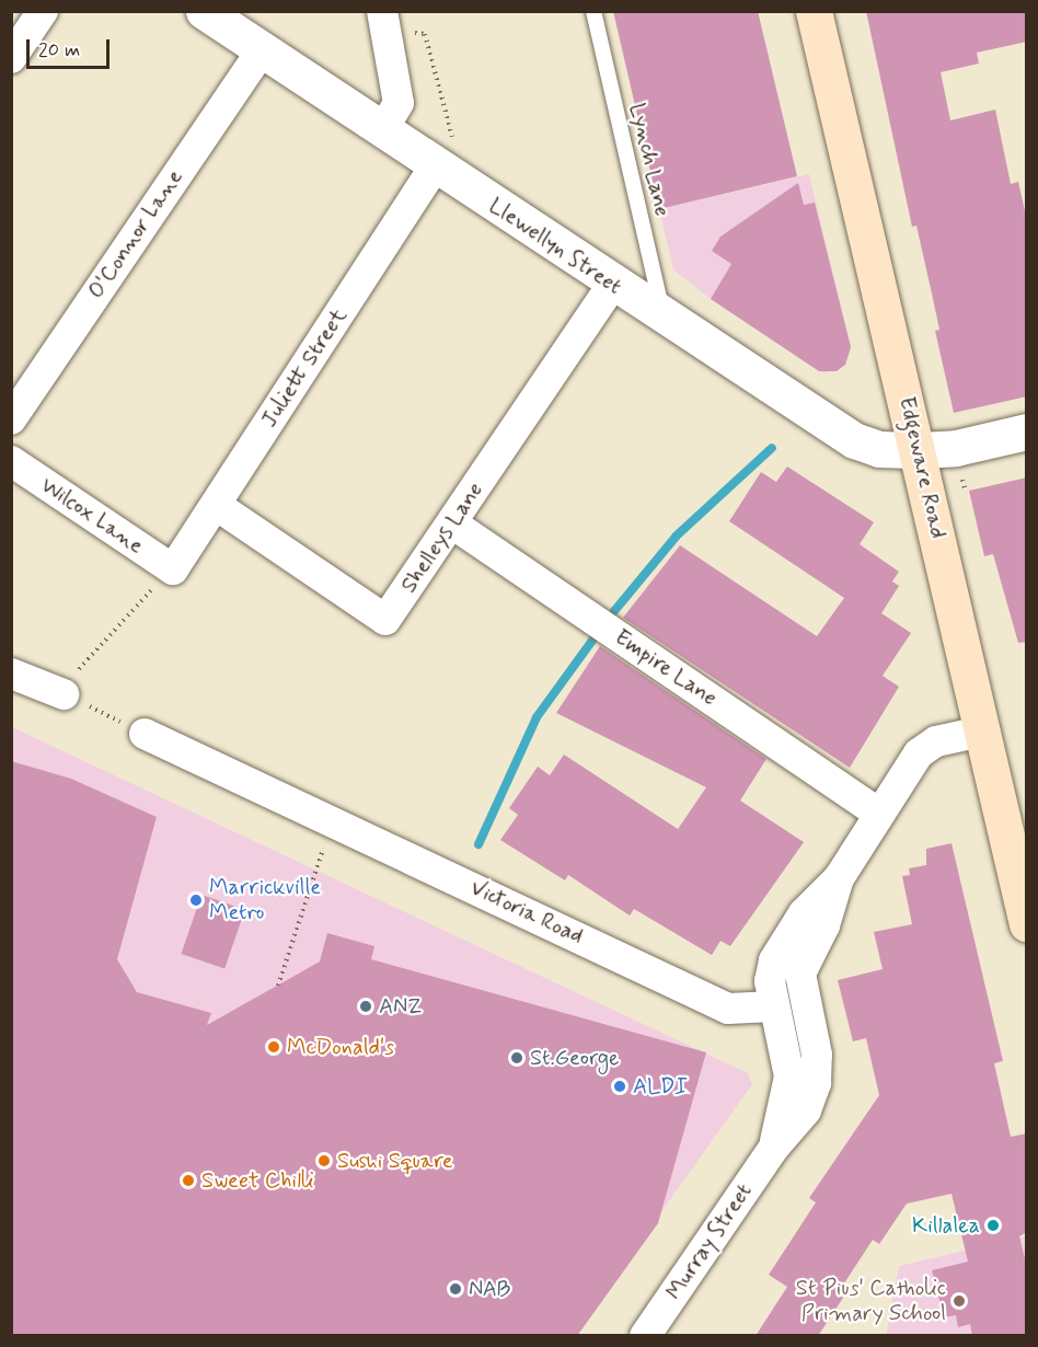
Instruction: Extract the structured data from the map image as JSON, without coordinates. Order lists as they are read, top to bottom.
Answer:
{
  "streets": {
    "main road": ["Edgeware Road"],
    "street": [
      "O'Connor Lane",
      "Llewellyn Street",
      "Juliett Street",
      "Wilcox Lane",
      "Shelleys Lane",
      "Empire Lane",
      "Victoria Road",
      "Murray Street"
    ],
    "lane": ["Lynch Lane"]
  },
  "crossings": [
    ["Lynch Lane", "Llewellyn Street"],
    ["O'Connor Lane", "Llewellyn Street"],
    ["Llewellyn Street", "Juliett Street"],
    ["Llewellyn Street", "Edgeware Road"],
    ["Llewellyn Street", "Shelleys Lane"],
    ["Juliett Street", "Wilcox Lane"],
    ["Juliett Street", "Shelleys Lane"],
    ["Shelleys Lane", "Empire Lane"],
    ["Victoria Road", "Murray Street"]
  ],
  "places": [
    "Marrickville Metro",
    "ANZ",
    "McDonald's",
    "St.George",
    "ALDI",
    "Sushi Square",
    "Sweet Chilli",
    "Killalea",
    "NAB",
    "St Pius' Catholic Primary School"
  ],
  "scale_bar": "20 m"
}
